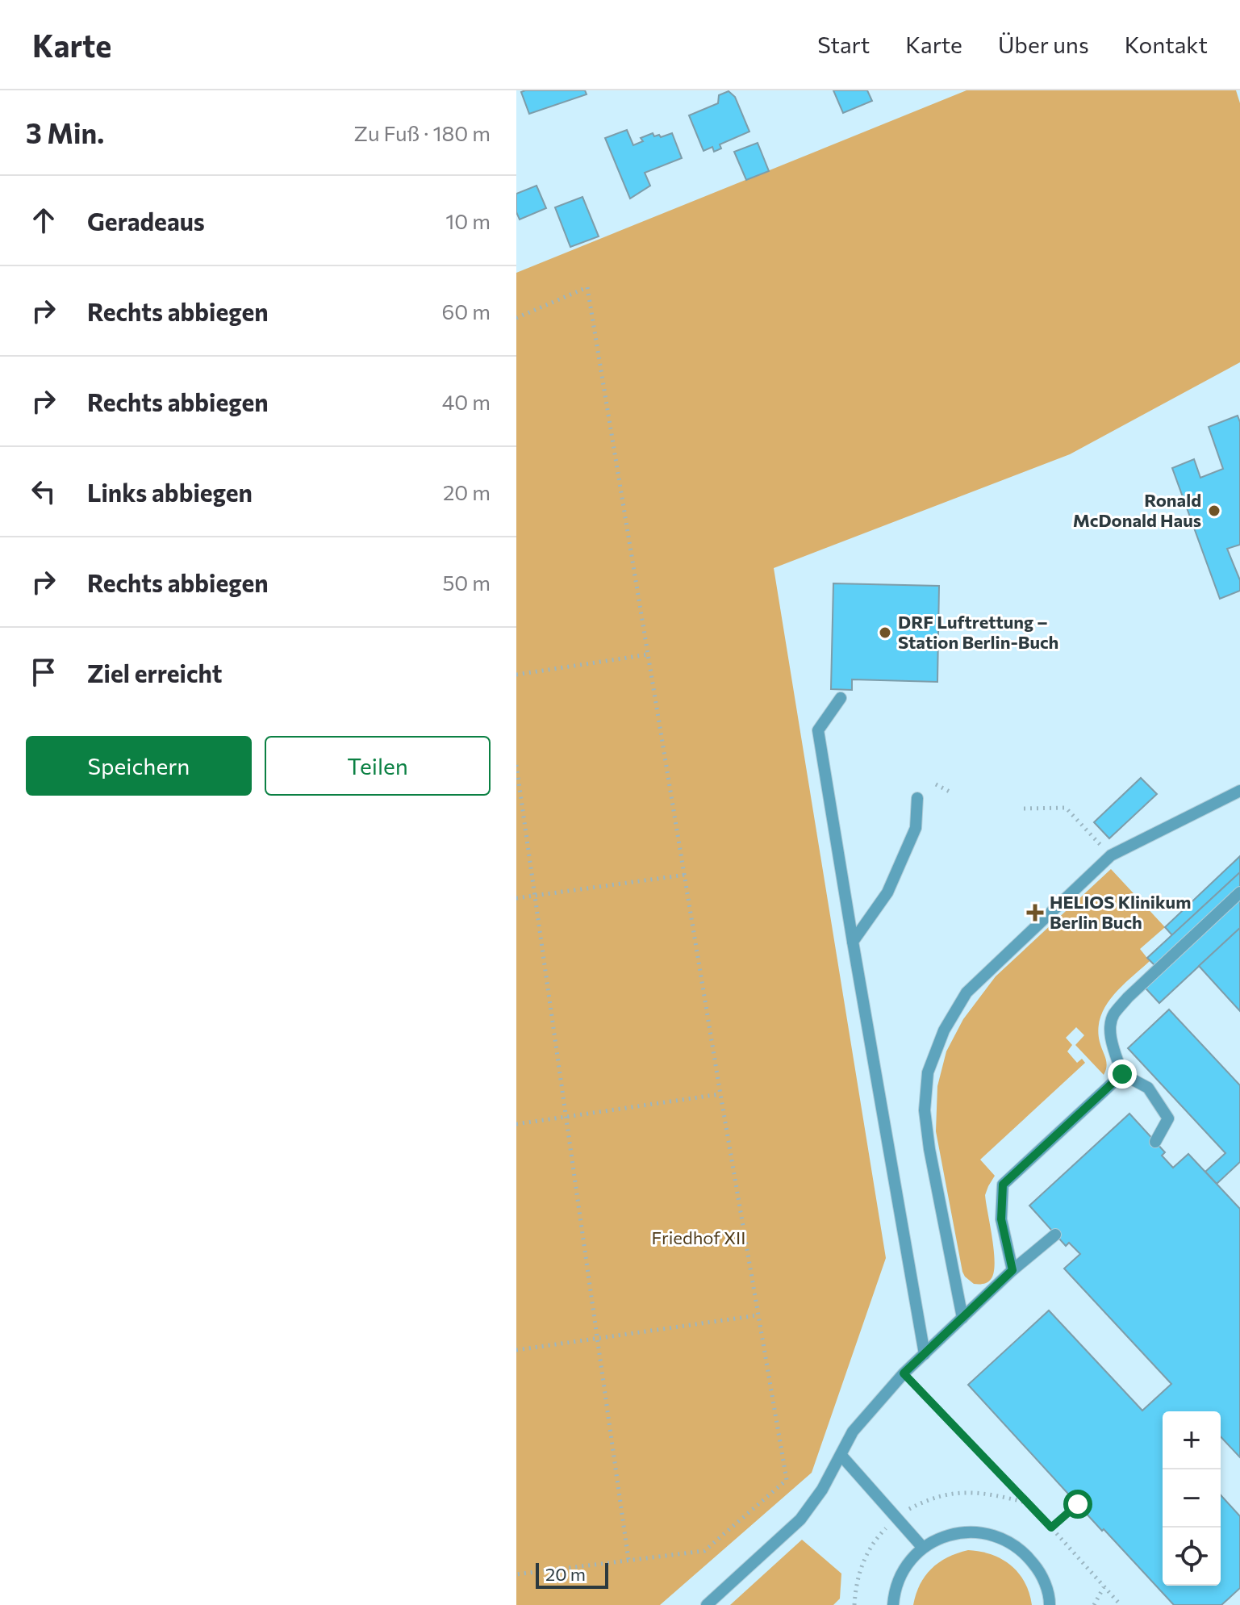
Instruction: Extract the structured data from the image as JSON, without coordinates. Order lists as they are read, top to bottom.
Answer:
{
  "parks": ["Friedhof XII"],
  "places": {
    "other": ["Ronald McDonald Haus", "DRF Luftrettung – Station Berlin-Buch"],
    "health": ["HELIOS Klinikum Berlin Buch"]
  },
  "scale_bar": "20 m",
  "page": {
    "header": "Karte",
    "nav": [
      "Start",
      "Karte",
      "Über uns",
      "Kontakt"
    ],
    "heading": ["3 Min.", "Zu Fuß · 180 m"],
    "list": [
      ["Geradeaus", "10 m"],
      ["Rechts abbiegen", "60 m"],
      ["Rechts abbiegen", "40 m"],
      ["Links abbiegen", "20 m"],
      ["Rechts abbiegen", "50 m"],
      "Ziel erreicht"
    ],
    "buttons": ["Speichern", "Teilen"],
    "map_buttons": ["+", "−"],
    "scale": "20 m"
  }
}
